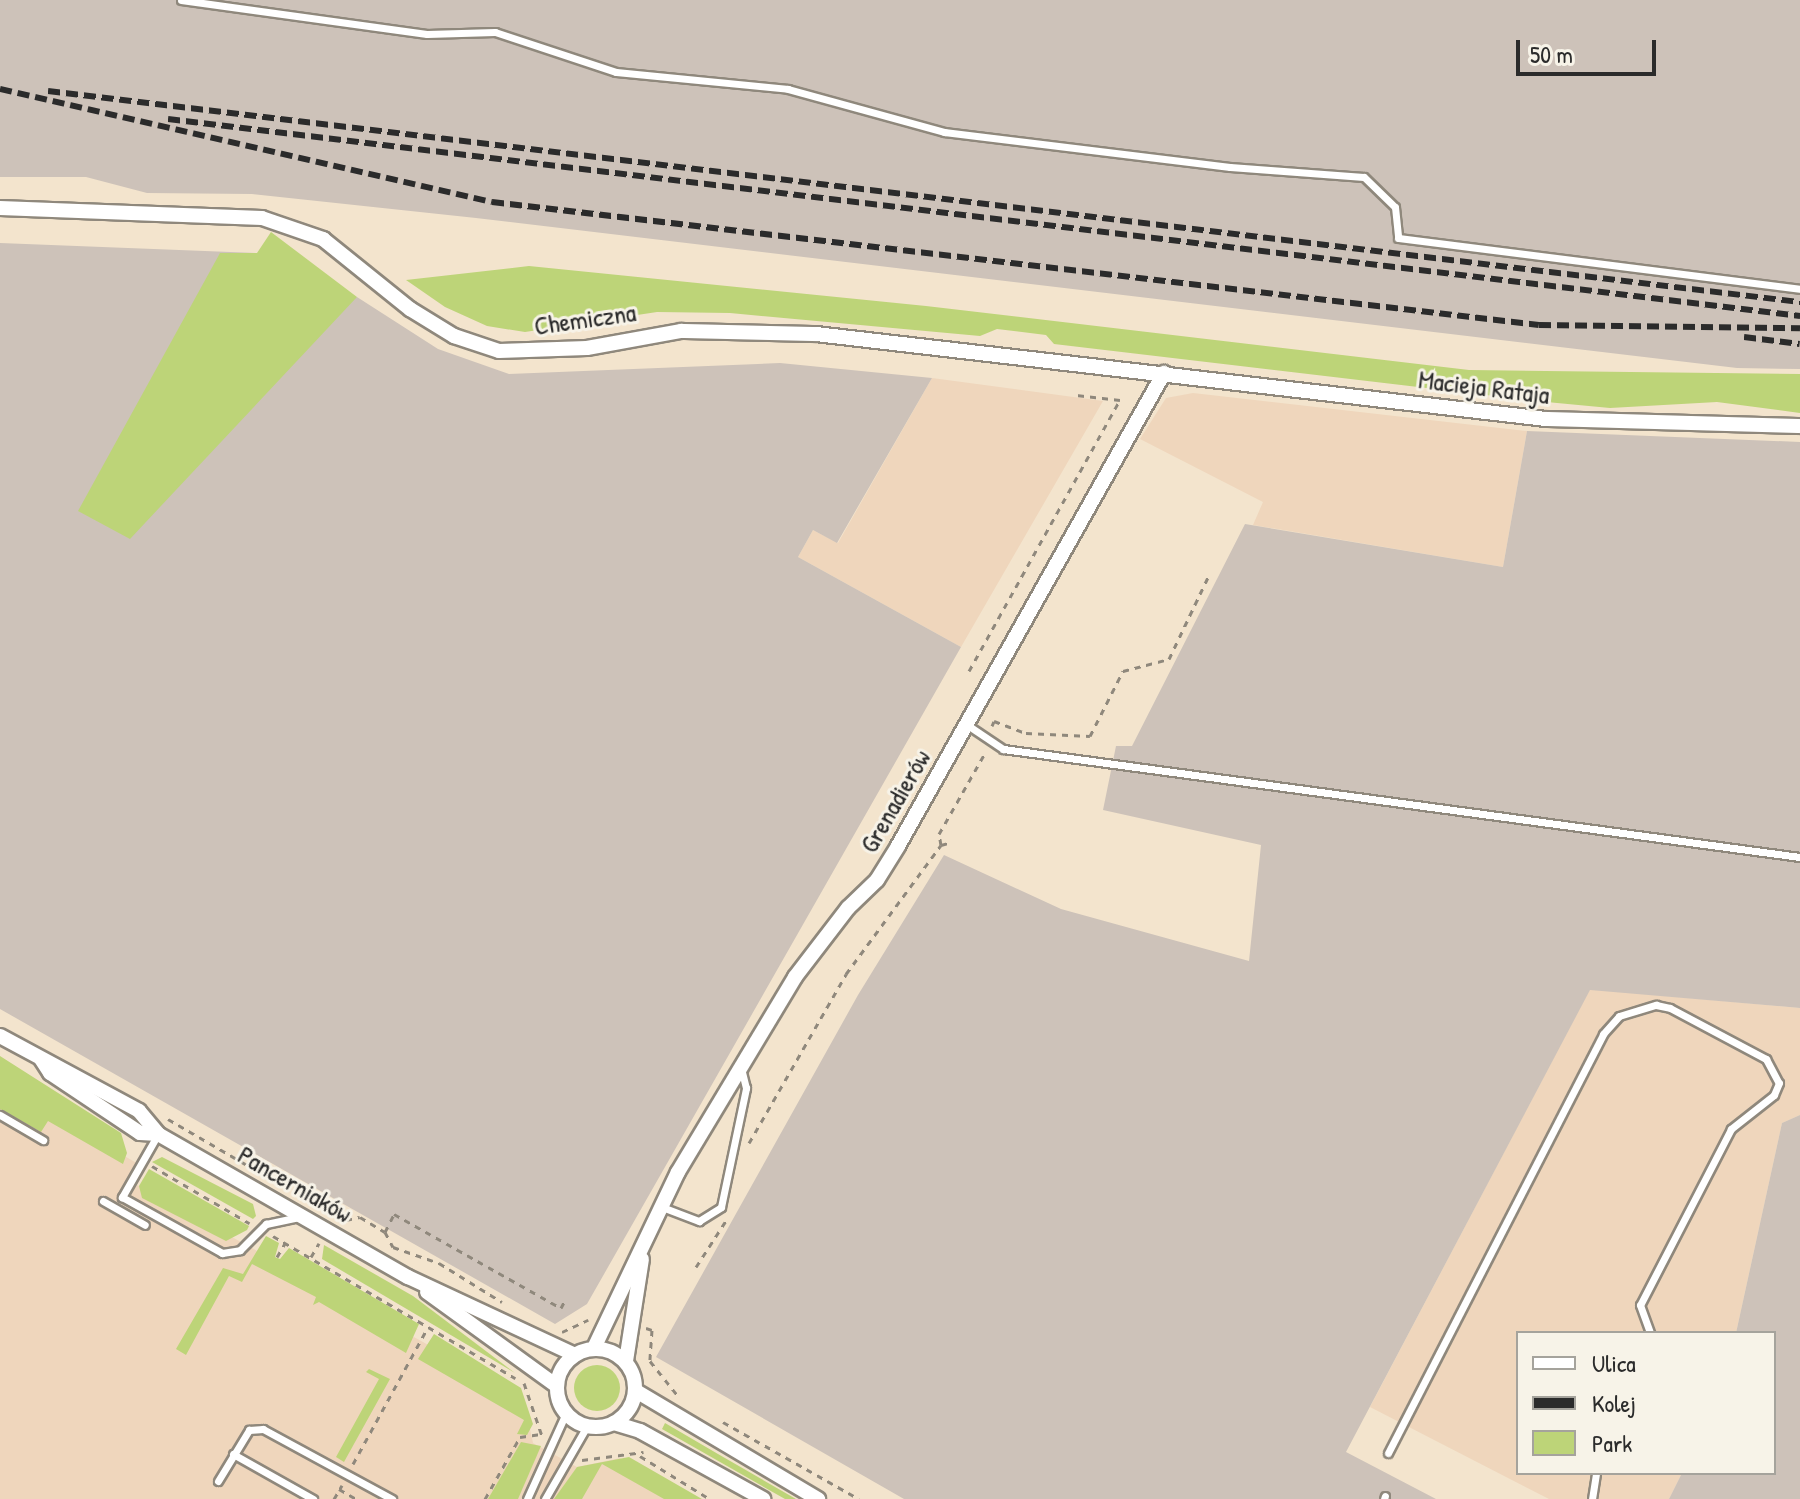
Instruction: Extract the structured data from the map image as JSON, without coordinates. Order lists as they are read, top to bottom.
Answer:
{
  "streets": {
    "street": [
      "Chemiczna",
      "Macieja Rataja",
      "Grenadierów",
      "Pancerniaków"
    ]
  },
  "crossings": [
    ["Chemiczna", "Macieja Rataja"],
    ["Chemiczna", "Grenadierów"],
    ["Macieja Rataja", "Grenadierów"],
    ["Grenadierów", "Pancerniaków"]
  ],
  "legend": ["Ulica", "Kolej", "Park"],
  "scale_bar": "50 m"
}
